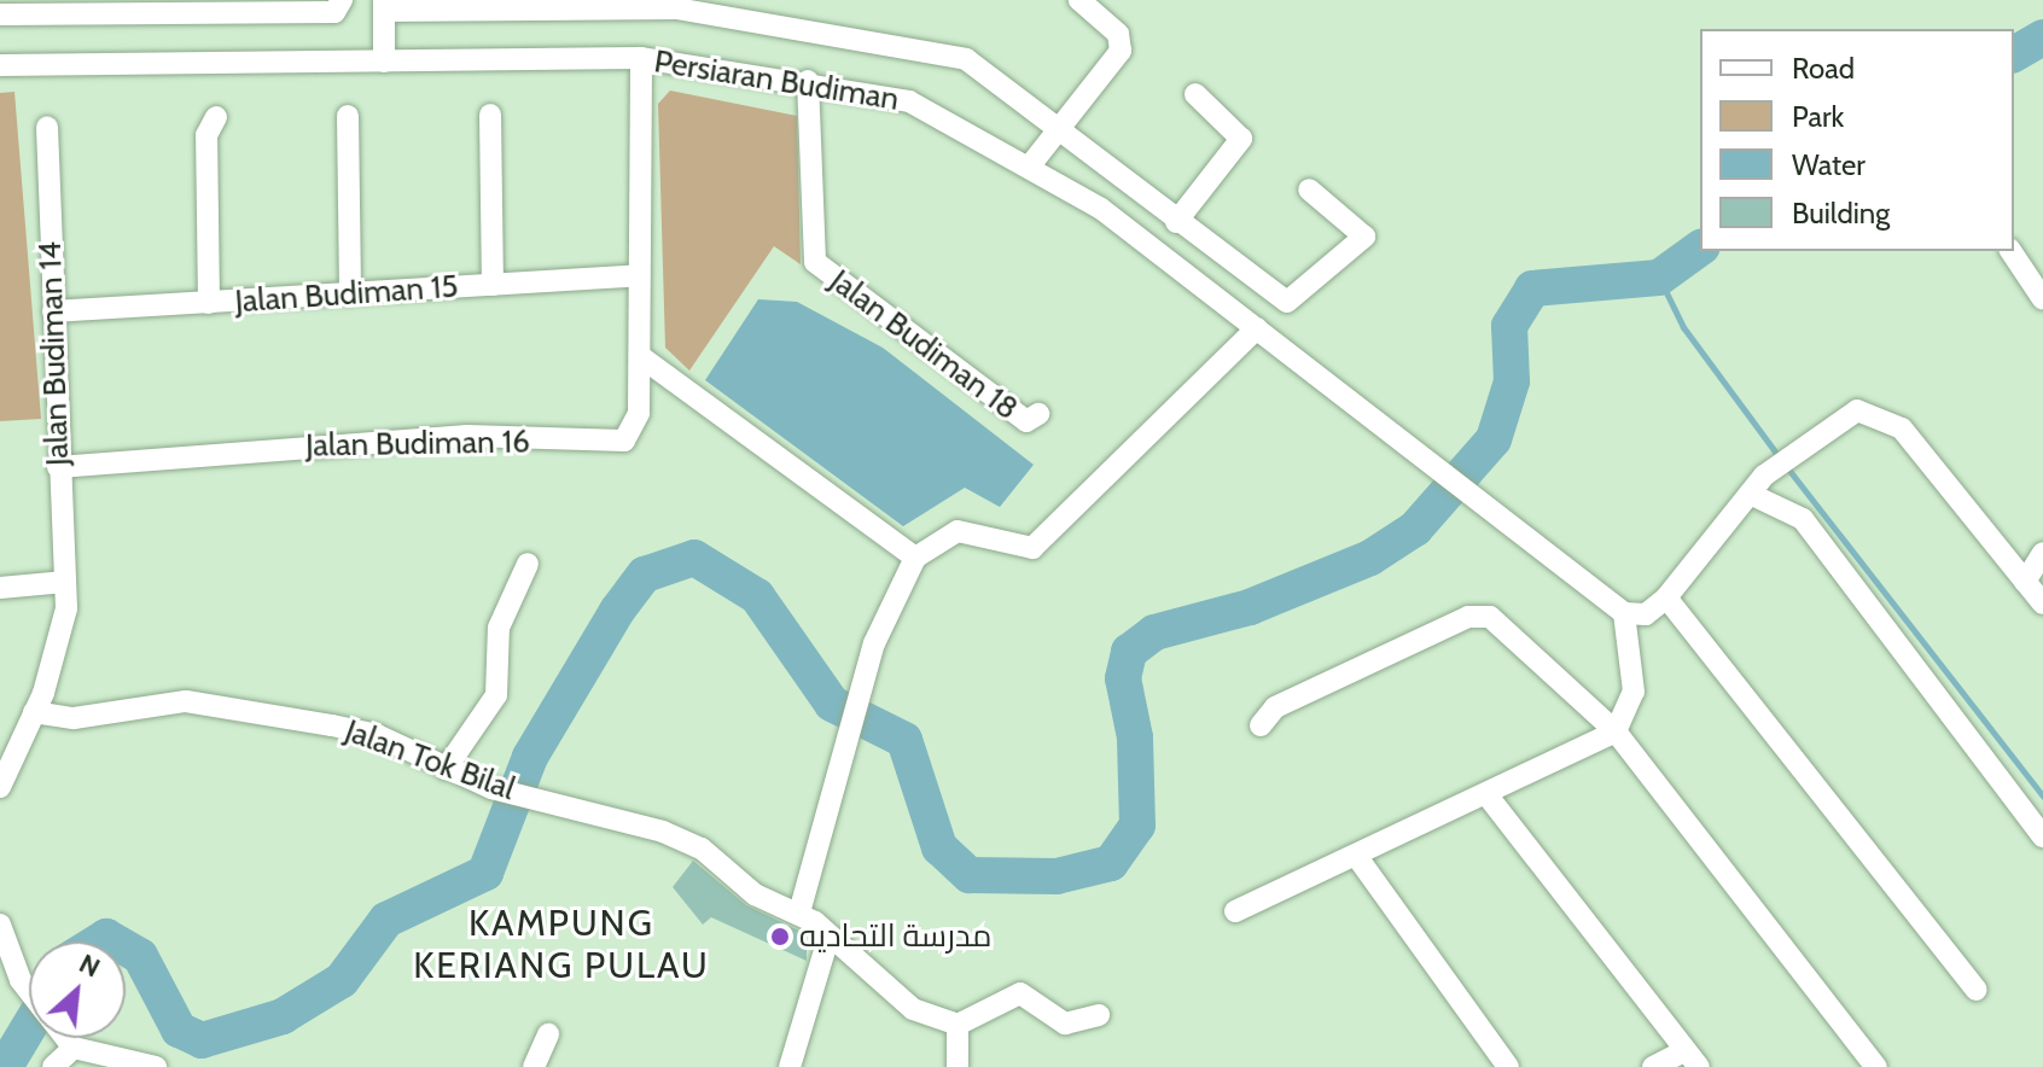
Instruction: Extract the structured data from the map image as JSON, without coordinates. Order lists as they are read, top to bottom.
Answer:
{
  "streets": {
    "street": [
      "Persiaran Budiman",
      "Jalan Budiman 15",
      "Jalan Budiman 18",
      "Jalan Budiman 14",
      "Jalan Budiman 16",
      "Jalan Tok Bilal"
    ]
  },
  "crossings": [
    ["Persiaran Budiman", "Jalan Budiman 18"],
    ["Persiaran Budiman", "Jalan Budiman 16"],
    ["Jalan Budiman 15", "Jalan Budiman 14"],
    ["Jalan Budiman 15", "Jalan Budiman 16"],
    ["Jalan Budiman 14", "Jalan Budiman 16"],
    ["Jalan Budiman 14", "Jalan Tok Bilal"]
  ],
  "districts": ["KAMPUNG KERIANG PULAU"],
  "places": ["مدرسة التحاديه"],
  "legend": [
    "Road",
    "Park",
    "Water",
    "Building"
  ],
  "north": "top right"
}
